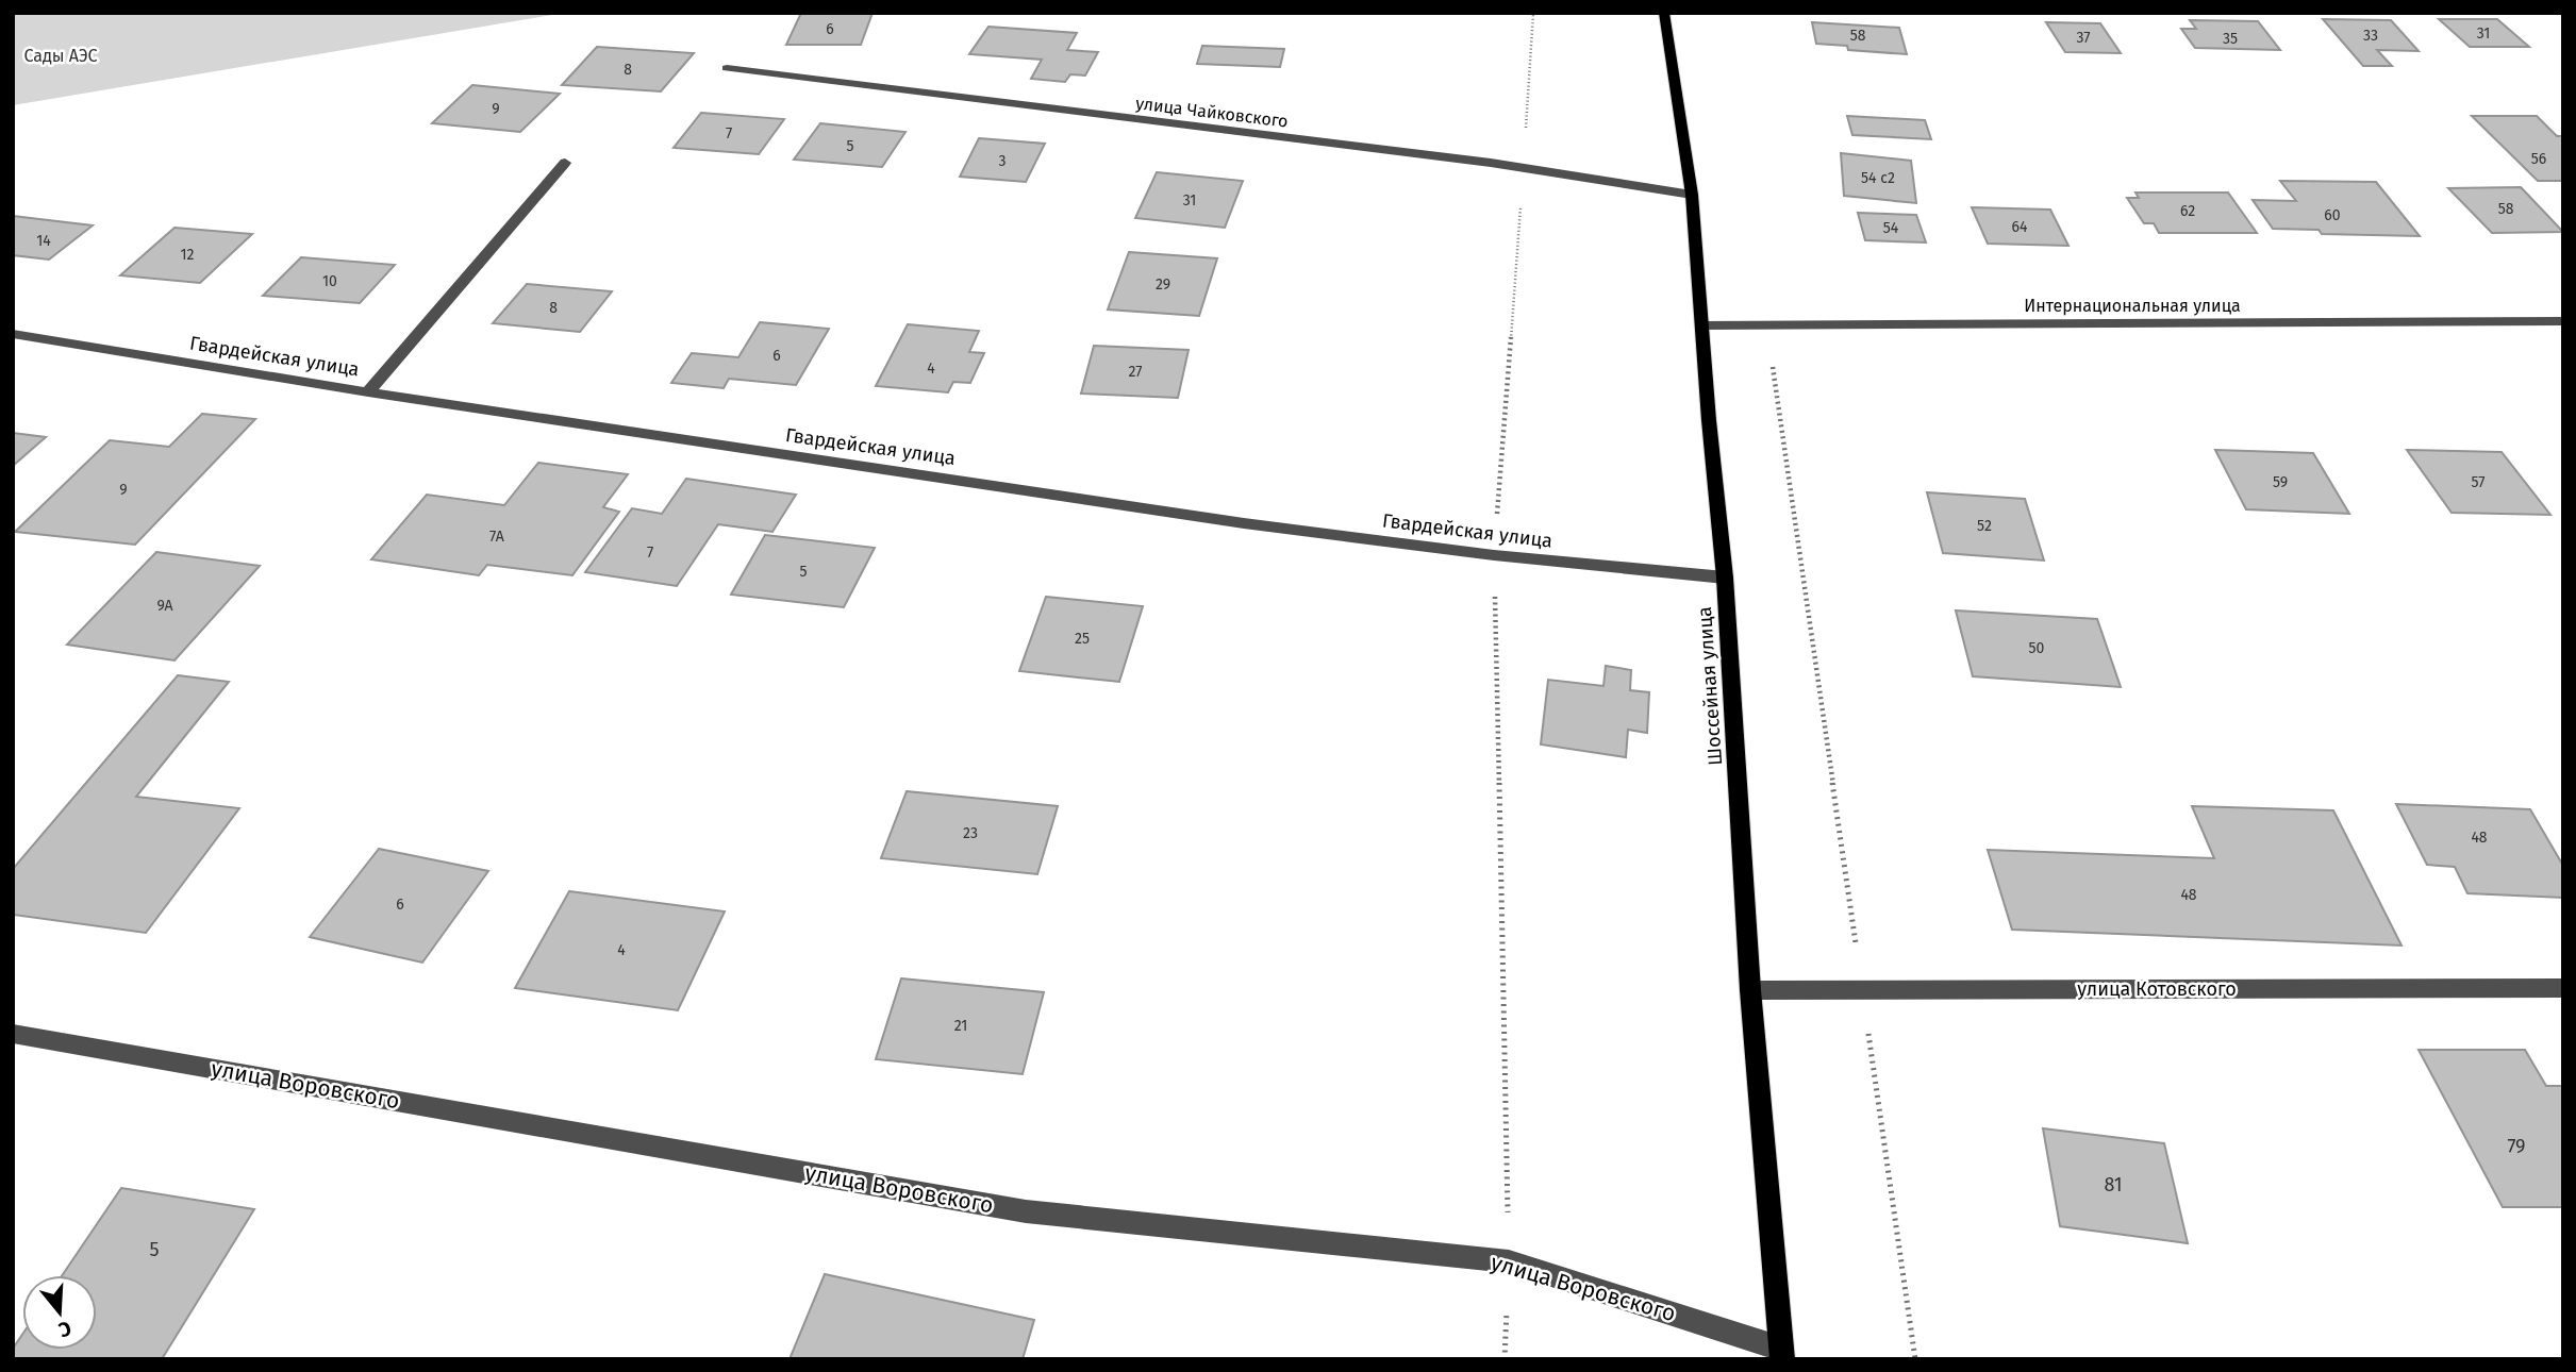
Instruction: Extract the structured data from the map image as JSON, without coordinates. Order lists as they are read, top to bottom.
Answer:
{
  "streets": {
    "main road": ["Шоссейная улица"],
    "street": [
      "улица Чайковского",
      "Интернациональная улица",
      "Гвардейская улица",
      "улица Котовского",
      "улица Воровского"
    ]
  },
  "crossings": [
    ["улица Чайковского", "Шоссейная улица"],
    ["Интернациональная улица", "Шоссейная улица"],
    ["Гвардейская улица", "Шоссейная улица"],
    ["Шоссейная улица", "улица Котовского"],
    ["Шоссейная улица", "улица Воровского"]
  ],
  "parks": ["Сады АЭС"],
  "house_numbers": [
    "6",
    "31",
    "58",
    "33",
    "37",
    "35",
    "8",
    "9",
    "7",
    "5",
    "56",
    "3",
    "54 с2",
    "31",
    "58",
    "62",
    "60",
    "64",
    "54",
    "14",
    "12",
    "10",
    "29",
    "8",
    "6",
    "4",
    "27",
    "59",
    "57",
    "9",
    "52",
    "7А",
    "7",
    "5",
    "9А",
    "25",
    "50",
    "23",
    "48",
    "48",
    "6",
    "4",
    "21",
    "79",
    "81",
    "5"
  ],
  "north": "bottom"
}
